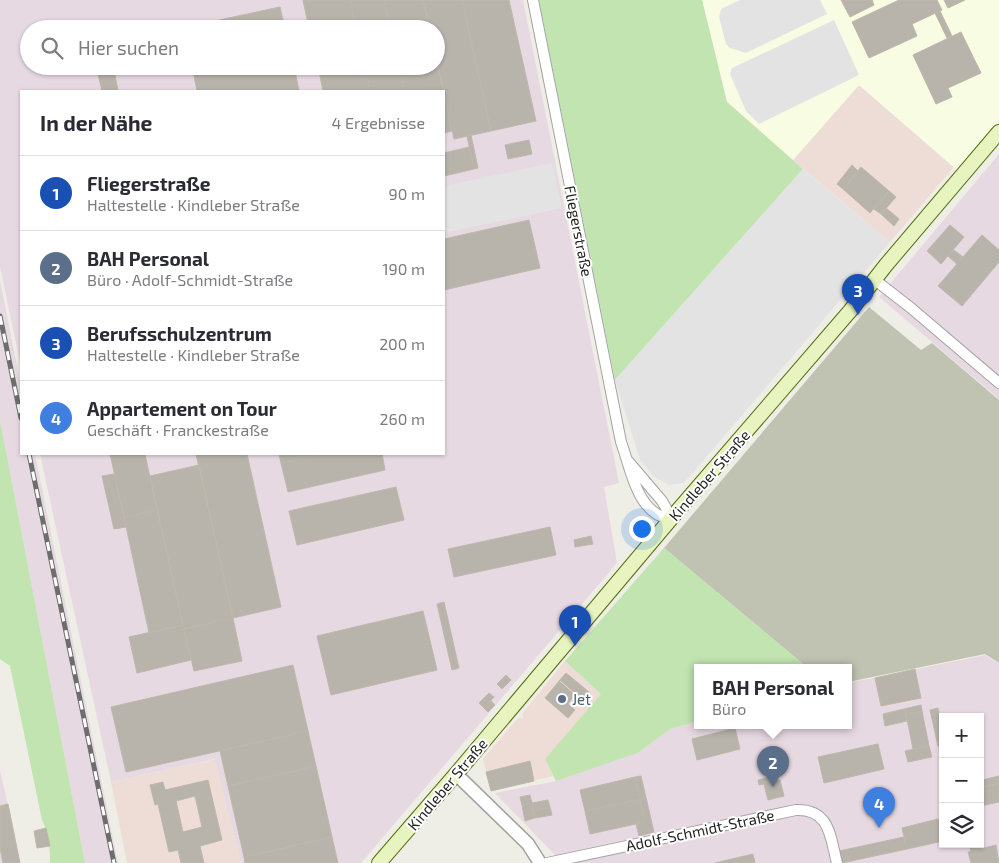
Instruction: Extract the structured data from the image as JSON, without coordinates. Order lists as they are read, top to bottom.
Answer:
{
  "streets": {
    "main road": ["Kindleber Straße"],
    "street": ["Fliegerstraße", "Adolf-Schmidt-Straße"]
  },
  "crossings": [
    ["Fliegerstraße", "Kindleber Straße"]
  ],
  "places": ["Jet"],
  "page": {
    "search": "Hier suchen",
    "heading": ["In der Nähe", "4 Ergebnisse"],
    "list": [
      {
        "mark": "1",
        "name": "Fliegerstraße",
        "note": "Haltestelle · Kindleber Straße",
        "value": "90 m"
      },
      {
        "mark": "2",
        "name": "BAH Personal",
        "note": "Büro · Adolf-Schmidt-Straße",
        "value": "190 m"
      },
      {
        "mark": "3",
        "name": "Berufsschulzentrum",
        "note": "Haltestelle · Kindleber Straße",
        "value": "200 m"
      },
      {
        "mark": "4",
        "name": "Appartement on Tour",
        "note": "Geschäft · Franckestraße",
        "value": "260 m"
      }
    ],
    "pins": [
      "3",
      "1",
      "2",
      "4"
    ],
    "popup": ["BAH Personal", "Büro"],
    "map_buttons": ["+", "−"]
  }
}
